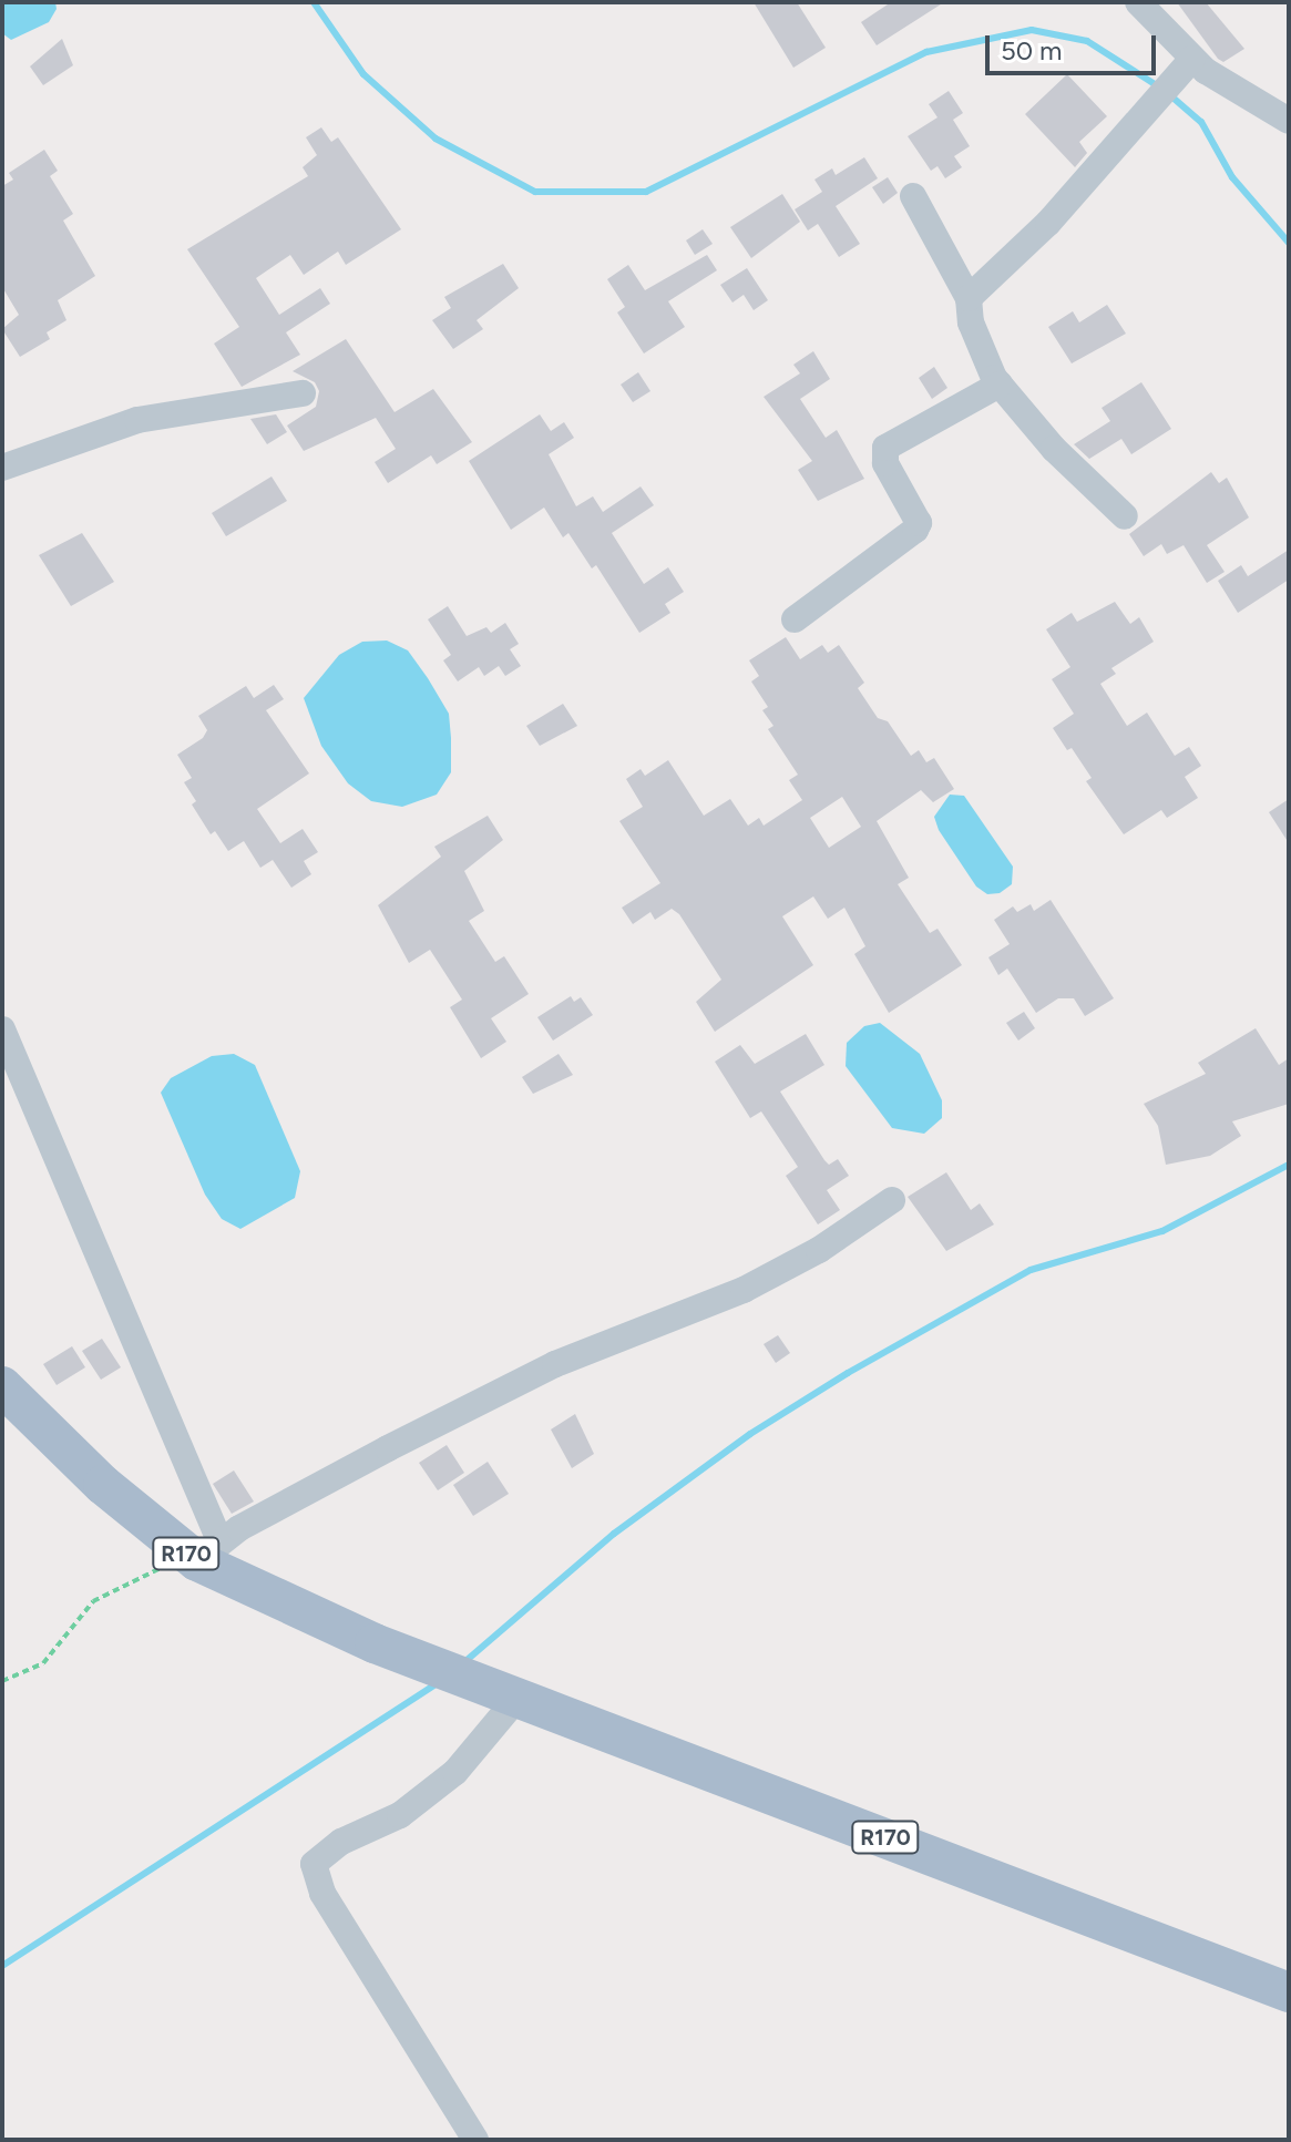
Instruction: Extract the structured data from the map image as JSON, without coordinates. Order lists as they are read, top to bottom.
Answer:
{
  "streets": {
    "main road": ["R170"]
  },
  "scale_bar": "50 m"
}
